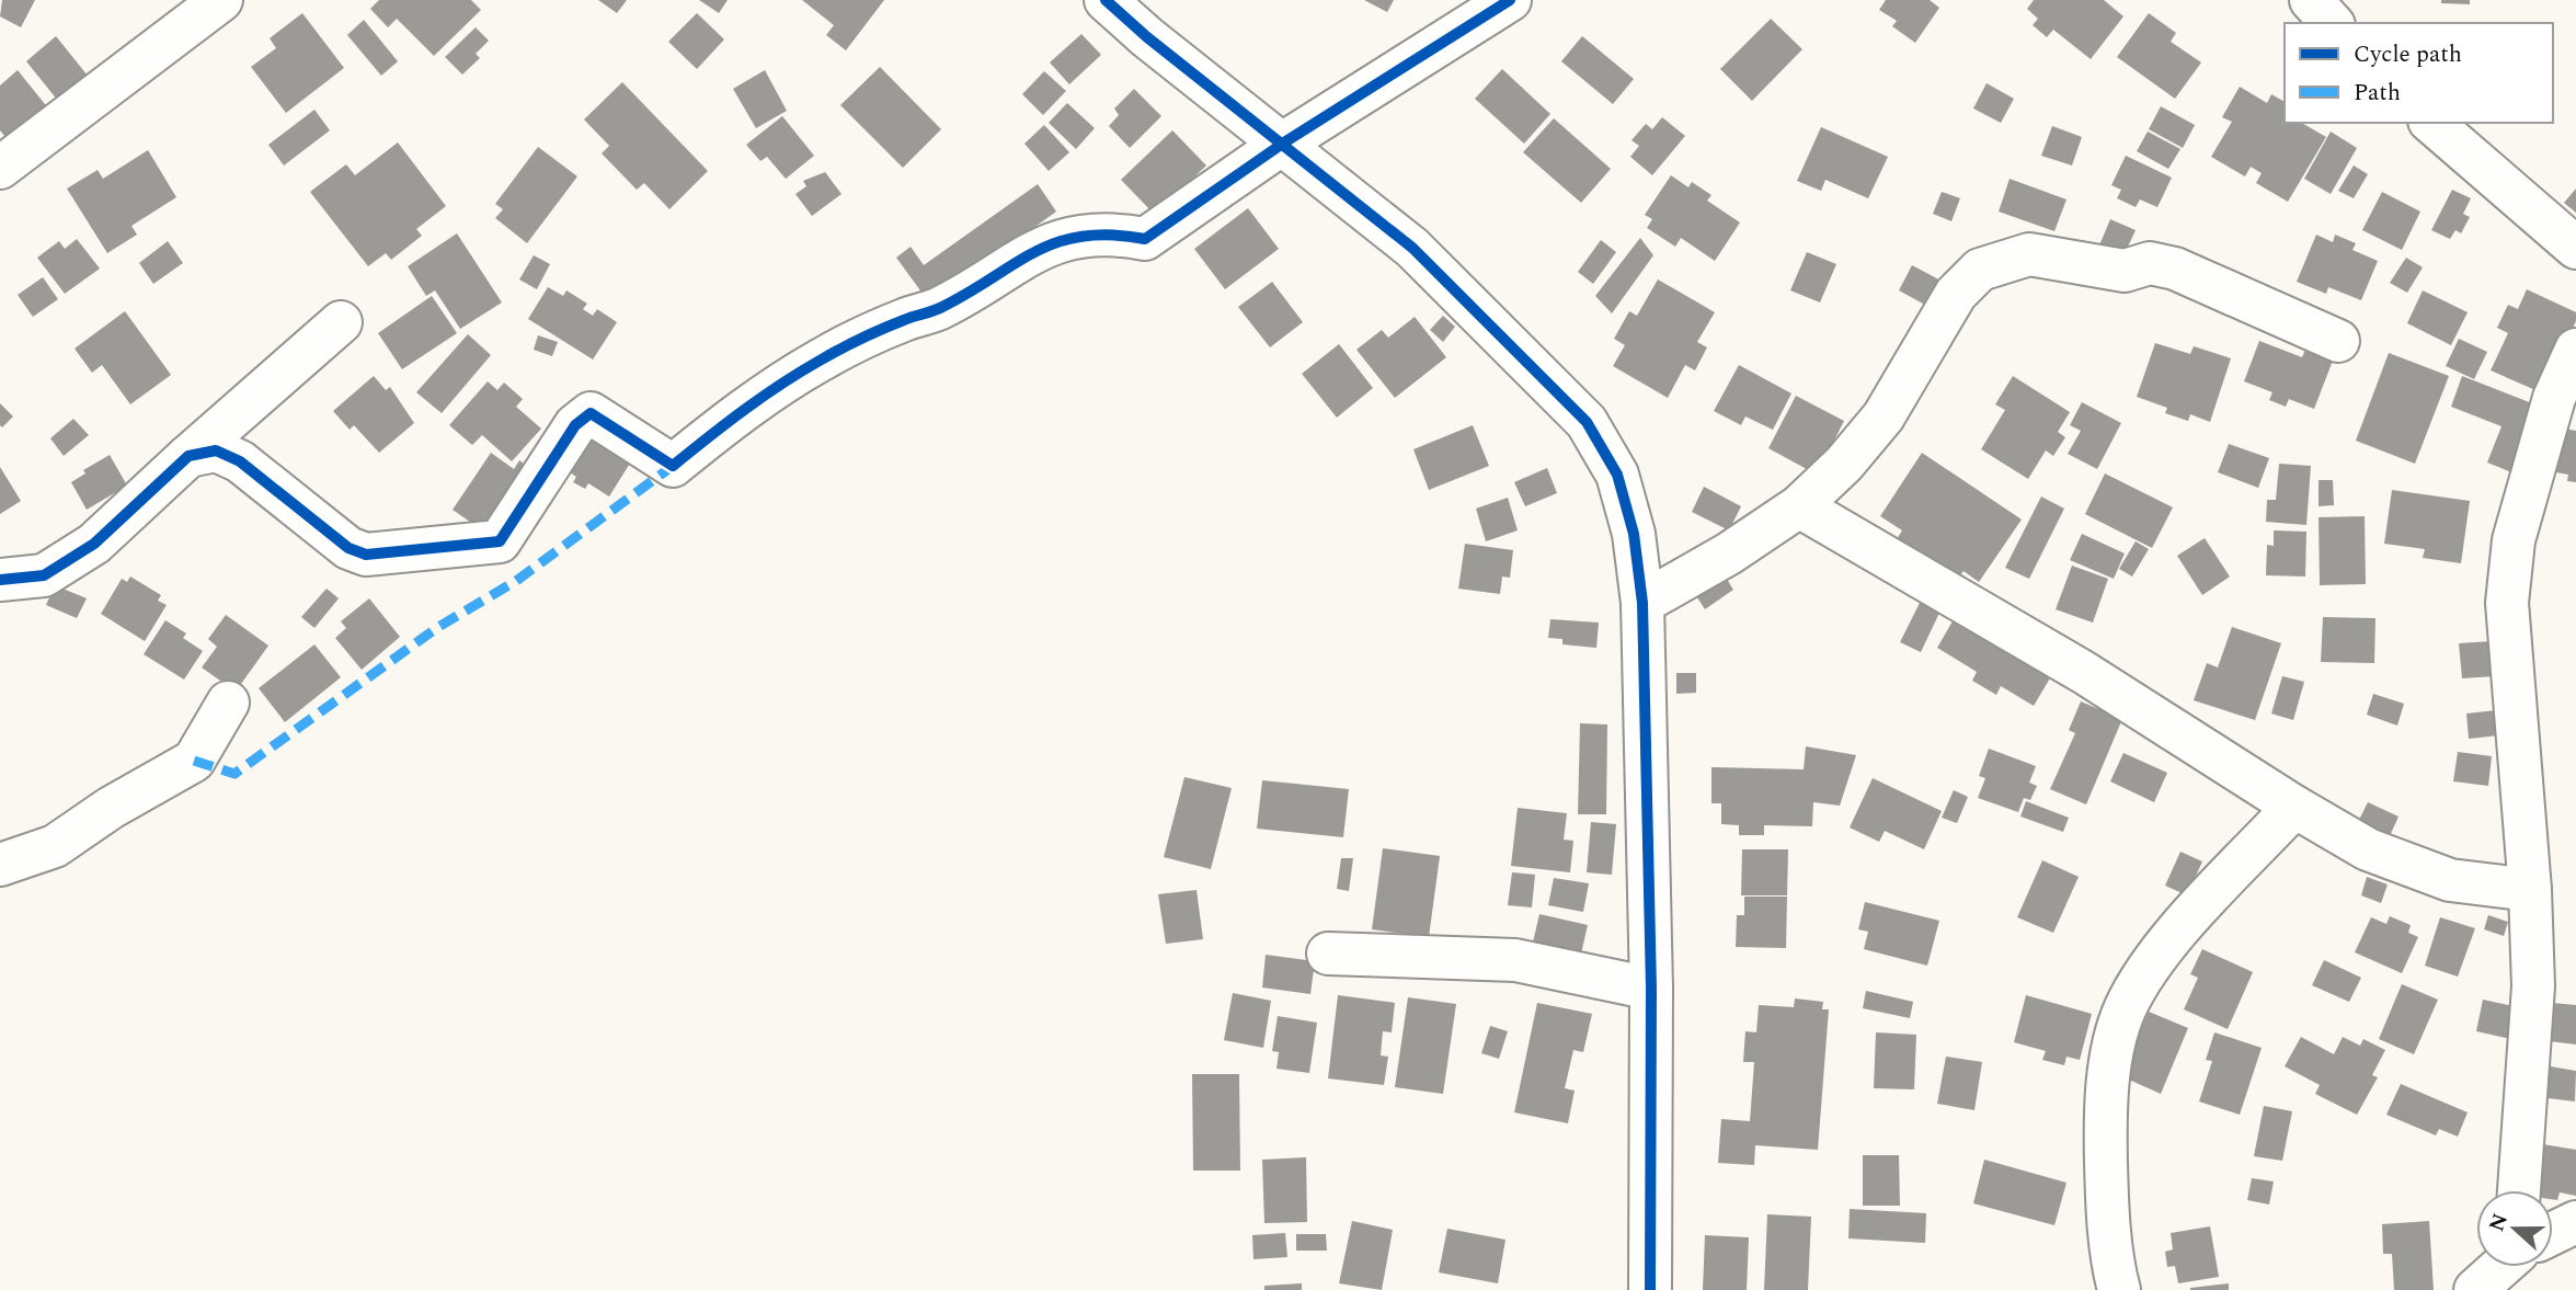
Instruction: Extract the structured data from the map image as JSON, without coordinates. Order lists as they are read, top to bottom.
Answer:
{
  "legend": ["Cycle path", "Path"],
  "north": "left"
}
